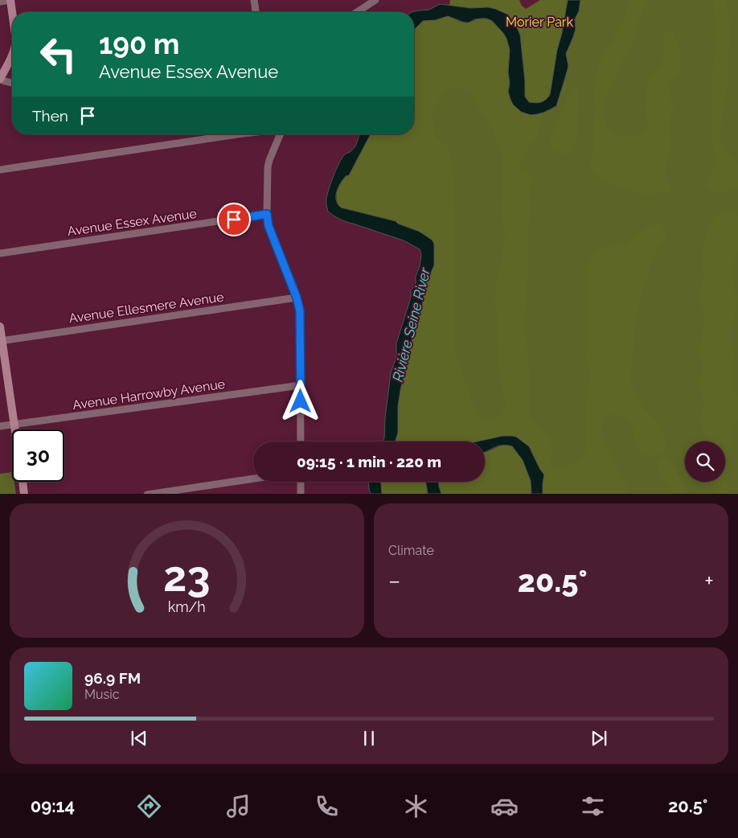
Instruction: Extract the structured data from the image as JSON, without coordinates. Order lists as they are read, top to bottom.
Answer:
{
  "streets": {
    "street": ["Avenue Essex Avenue", "Avenue Ellesmere Avenue", "Avenue Harrowby Avenue"]
  },
  "water": ["Rivière Seine River"],
  "parks": ["Morier Park"],
  "page": {
    "turn": ["190 m", "Avenue Essex Avenue"],
    "then": "Then",
    "limit": "30",
    "trip": "09:15 · 1 min · 220 m",
    "tile": "Climate",
    "heat": ["−", "20.5°", "+"],
    "song": ["96.9 FM", "Music"],
    "tabs": ["09:14", "20.5°"],
    "gauge": ["23", "km/h"]
  }
}
